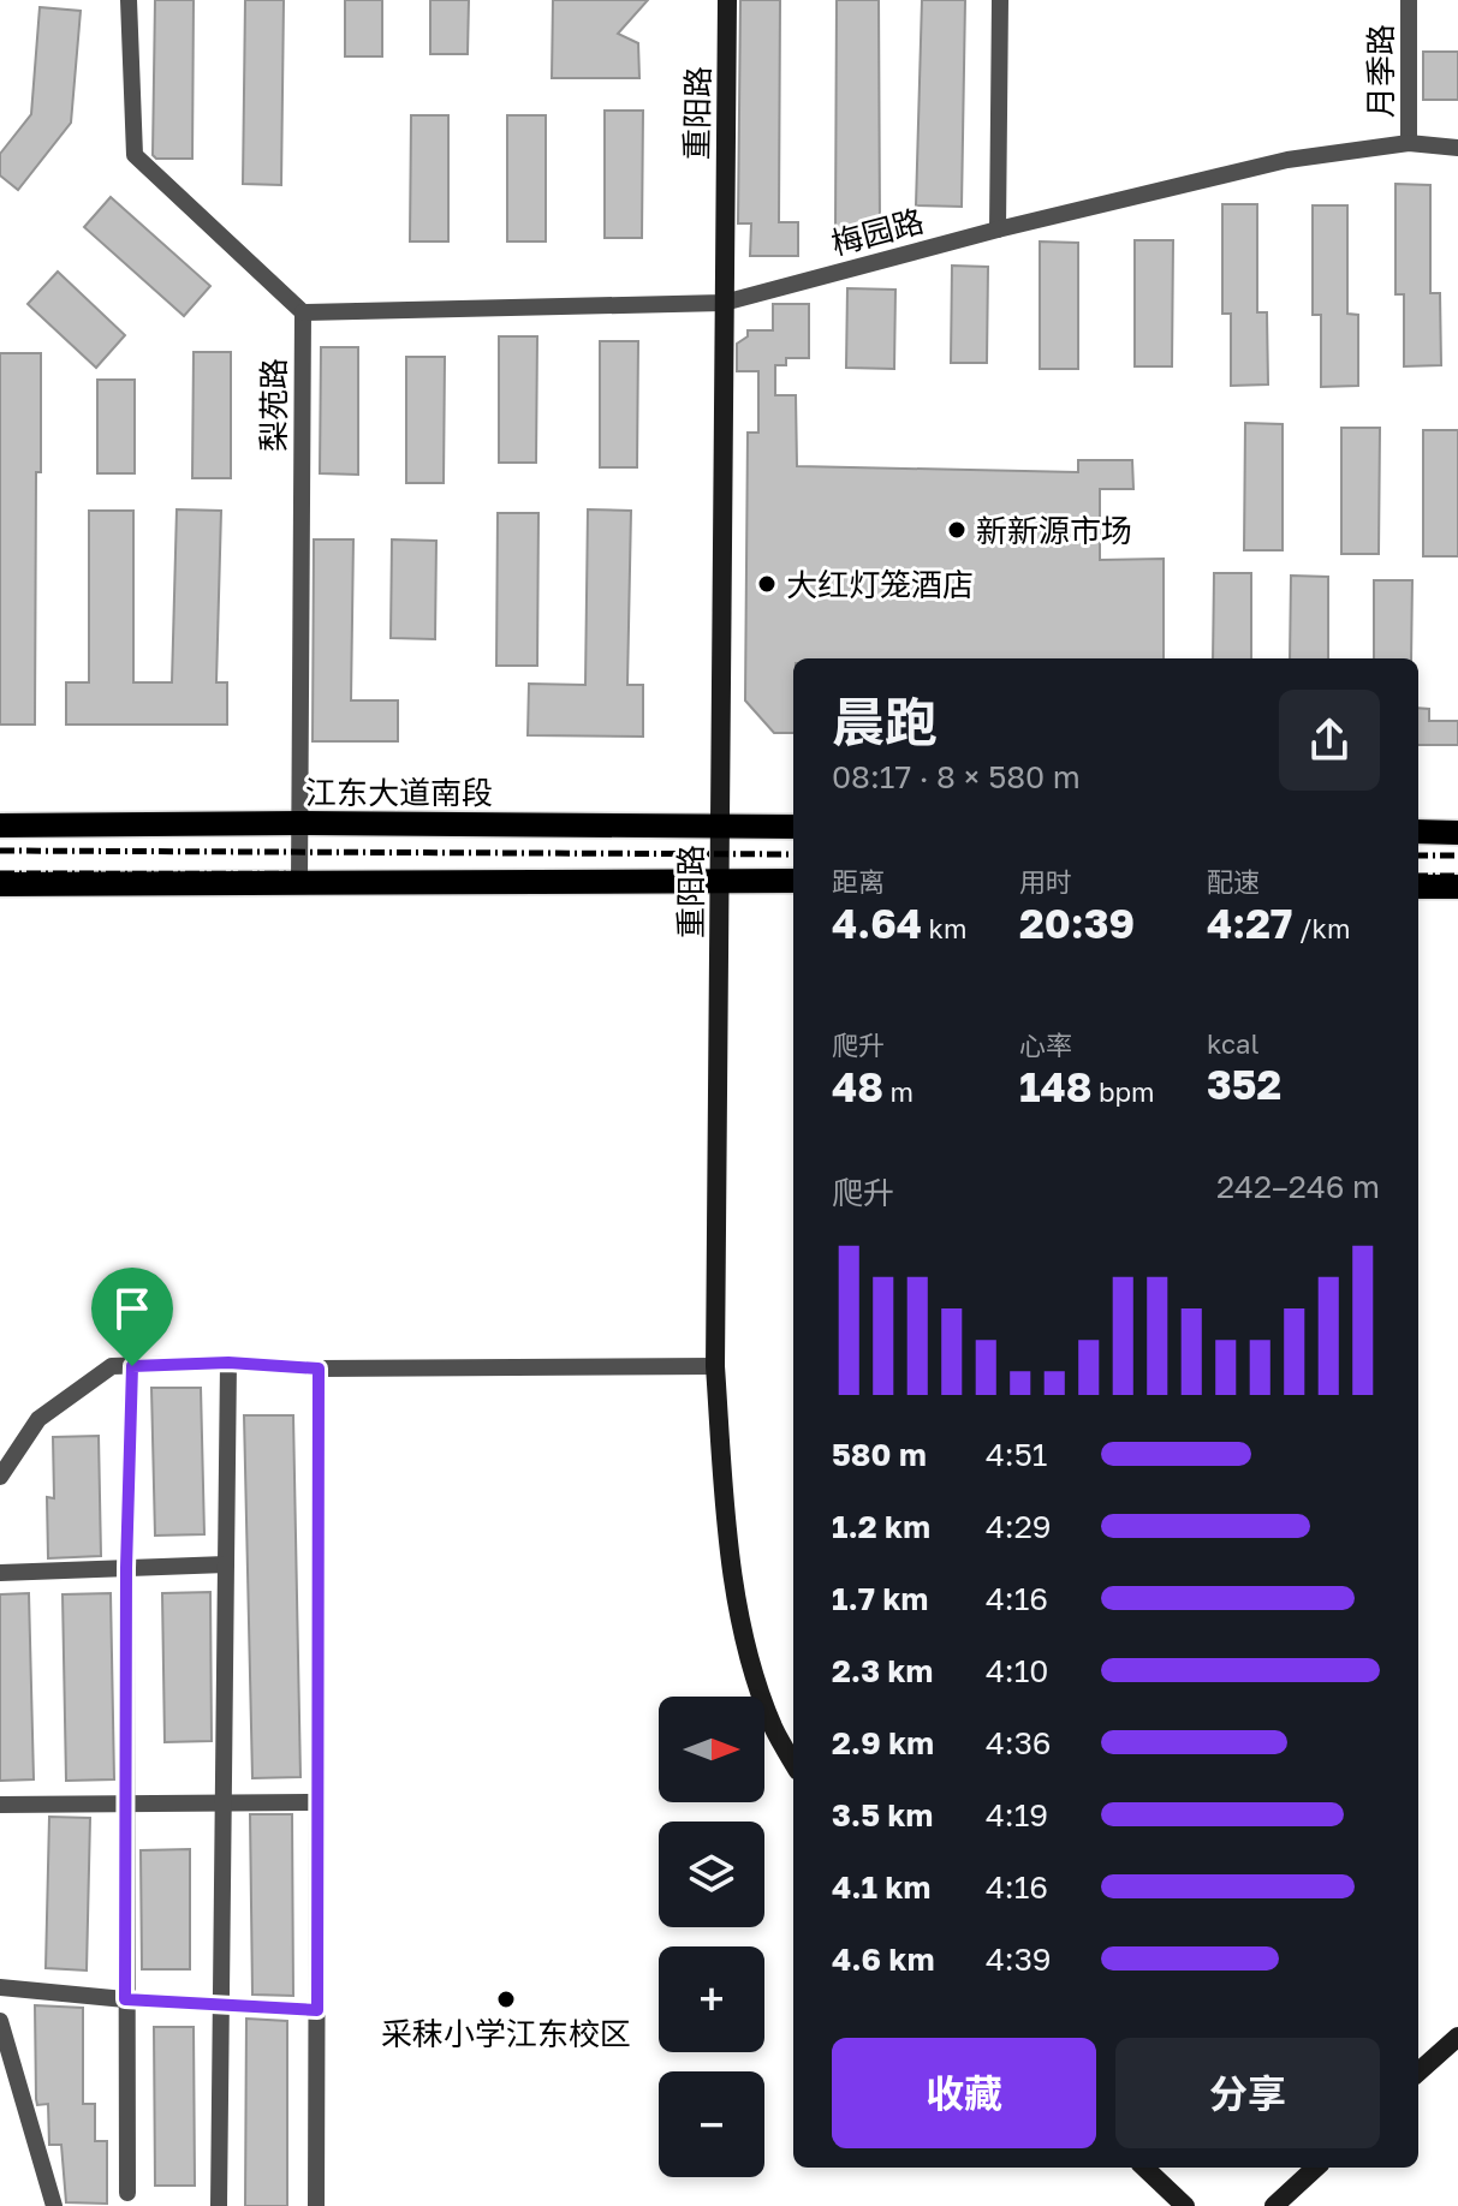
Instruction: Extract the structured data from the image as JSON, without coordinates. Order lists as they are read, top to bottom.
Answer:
{
  "streets": {
    "main road": ["江东大道南段"],
    "street": [
      "月季路",
      "重阳路",
      "梅园路",
      "梨苑路"
    ]
  },
  "crossings": [
    ["月季路", "梅园路"],
    ["重阳路", "梅园路"],
    ["重阳路", "江东大道南段"],
    ["梅园路", "梨苑路"],
    ["梨苑路", "江东大道南段"]
  ],
  "places": ["新新源市场", "大红灯笼酒店", "采秣小学江东校区"],
  "north": "right",
  "page": {
    "heading": ["晨跑", "08:17 · 8 × 580 m"],
    "stats": [
      ["距离", "4.64 km"],
      ["用时", "20:39"],
      ["配速", "4:27 /km"],
      ["爬升", "48 m"],
      ["心率", "148 bpm"],
      ["kcal", "352"]
    ],
    "chart": ["爬升", "242–246 m"],
    "list": [
      {
        "name": "580 m",
        "note": "4:51"
      },
      {
        "name": "1.2 km",
        "note": "4:29"
      },
      {
        "name": "1.7 km",
        "note": "4:16"
      },
      {
        "name": "2.3 km",
        "note": "4:10"
      },
      {
        "name": "2.9 km",
        "note": "4:36"
      },
      {
        "name": "3.5 km",
        "note": "4:19"
      },
      {
        "name": "4.1 km",
        "note": "4:16"
      },
      {
        "name": "4.6 km",
        "note": "4:39"
      }
    ],
    "map_buttons": ["+", "−"],
    "buttons": ["收藏", "分享"]
  }
}
